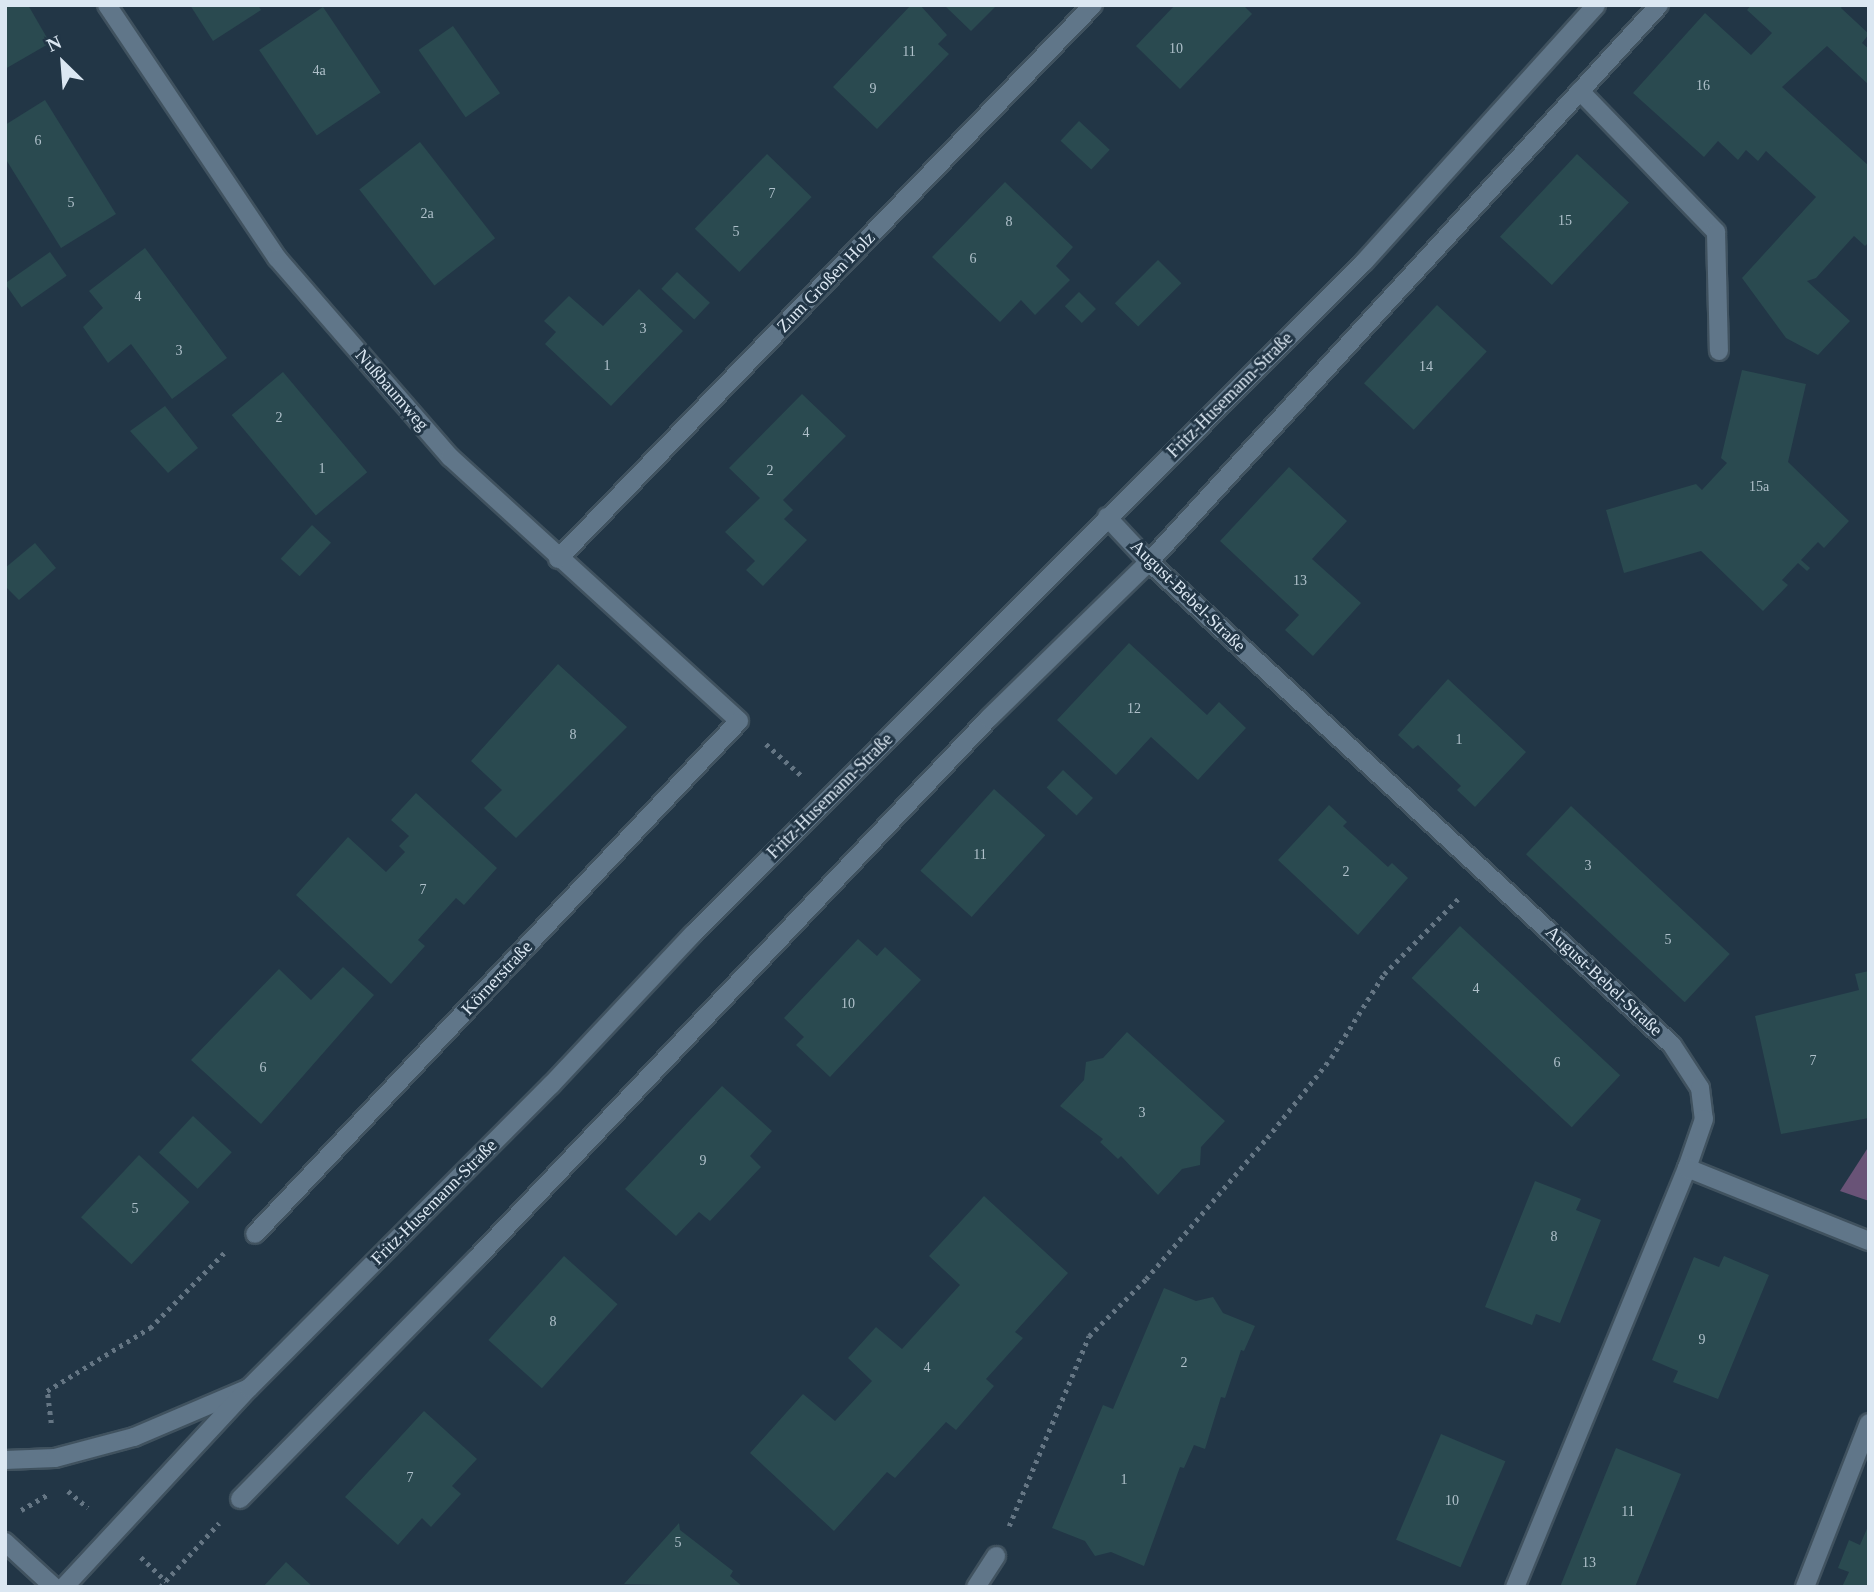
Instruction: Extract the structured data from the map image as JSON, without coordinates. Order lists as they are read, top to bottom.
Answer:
{
  "streets": {
    "street": [
      "Zum Großen Holz",
      "Nußbaumweg",
      "Fritz-Husemann-Straße",
      "August-Bebel-Straße",
      "Körnerstraße"
    ]
  },
  "crossings": [
    ["Zum Großen Holz", "Nußbaumweg"],
    ["Nußbaumweg", "Körnerstraße"],
    ["Fritz-Husemann-Straße", "August-Bebel-Straße"]
  ],
  "house_numbers": [
    "10",
    "11",
    "4a",
    "16",
    "9",
    "6",
    "7",
    "5",
    "2a",
    "15",
    "8",
    "5",
    "6",
    "4",
    "3",
    "3",
    "1",
    "14",
    "2",
    "4",
    "1",
    "2",
    "15a",
    "13",
    "12",
    "8",
    "1",
    "11",
    "3",
    "2",
    "7",
    "5",
    "4",
    "10",
    "7",
    "6",
    "6",
    "3",
    "9",
    "5",
    "8",
    "8",
    "9",
    "2",
    "4",
    "7",
    "1",
    "10",
    "11",
    "5",
    "13"
  ],
  "north": "top left"
}
